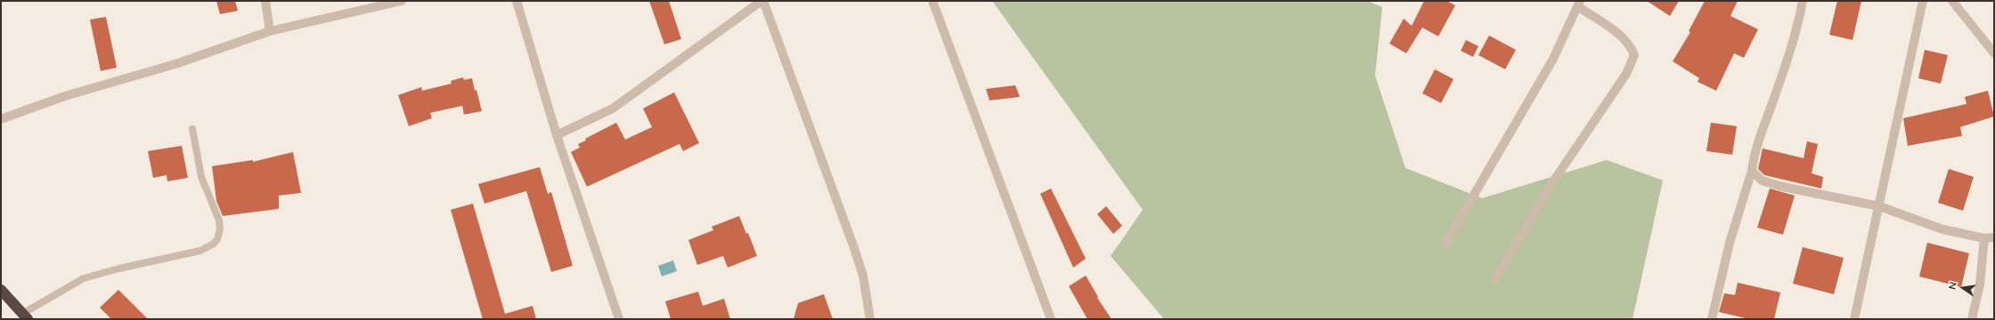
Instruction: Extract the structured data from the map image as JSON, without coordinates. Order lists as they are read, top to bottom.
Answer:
{
  "north": "left"
}
